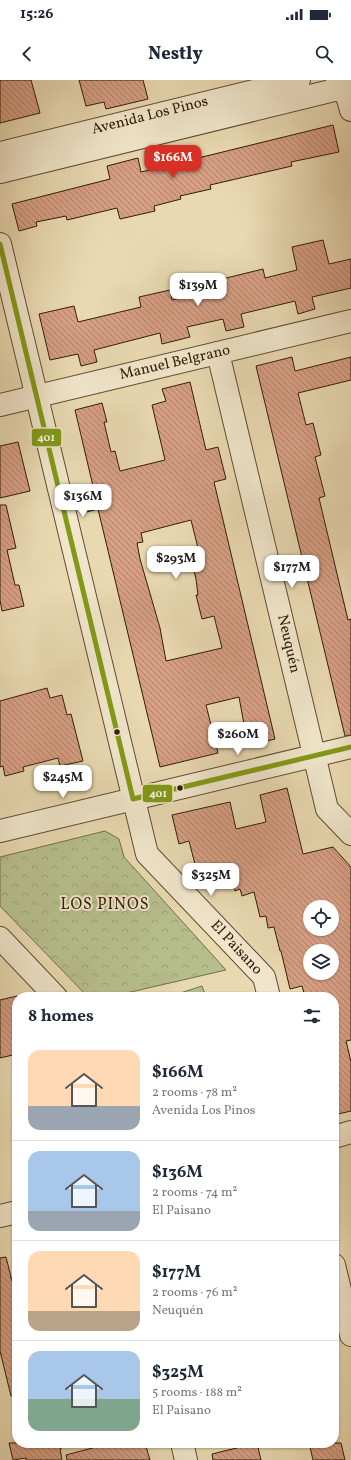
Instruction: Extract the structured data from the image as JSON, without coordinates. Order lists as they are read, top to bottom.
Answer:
{
  "streets": {
    "street": [
      "Avenida Los Pinos",
      "Manuel Belgrano",
      "Neuquén",
      "El Paisano"
    ]
  },
  "crossings": [
    ["Manuel Belgrano", "Neuquén"],
    ["Manuel Belgrano", "El Paisano"]
  ],
  "districts": ["LOS PINOS"],
  "lines": ["transit line 401"],
  "page": {
    "status": "15:26",
    "header": "Nestly",
    "price": [
      "$166M",
      "$139M",
      "$136M",
      "$293M",
      "$177M",
      "$260M",
      "$245M",
      "$325M"
    ],
    "heading": "8 homes",
    "list": [
      {
        "name": "$166M",
        "note": "2 rooms · 78 m² · Avenida Los Pinos"
      },
      {
        "name": "$136M",
        "note": "2 rooms · 74 m² · El Paisano"
      },
      {
        "name": "$177M",
        "note": "2 rooms · 76 m² · Neuquén"
      },
      {
        "name": "$325M",
        "note": "5 rooms · 188 m² · El Paisano"
      }
    ]
  }
}
